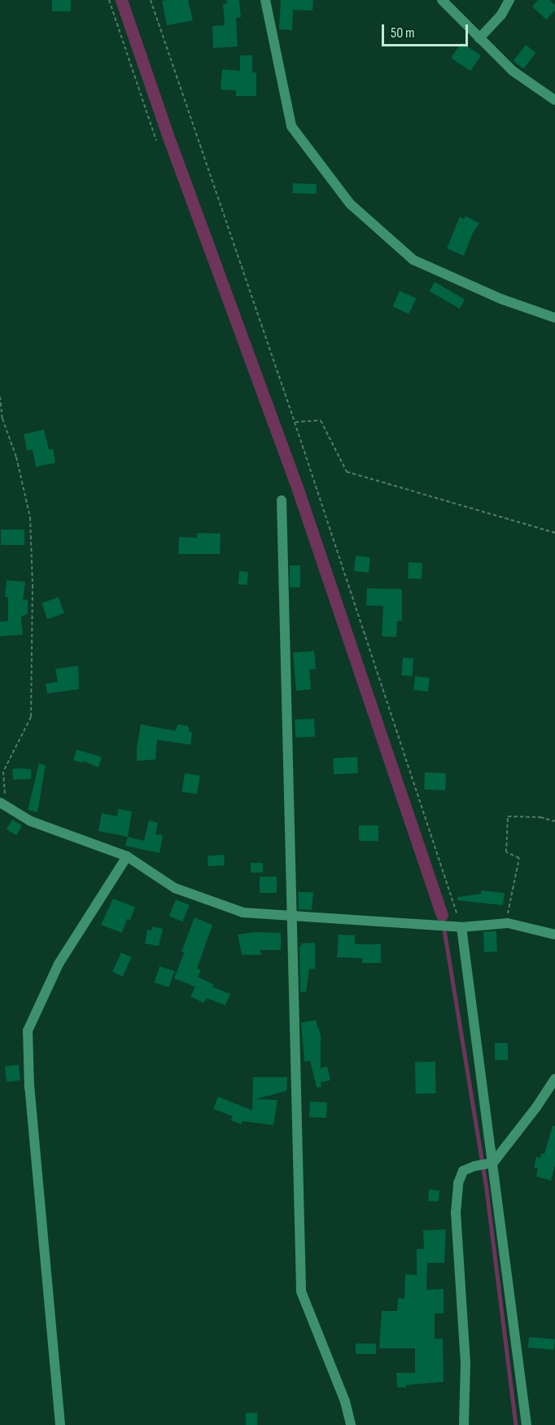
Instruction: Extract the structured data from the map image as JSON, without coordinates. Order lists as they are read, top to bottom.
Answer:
{
  "scale_bar": "50 m"
}
